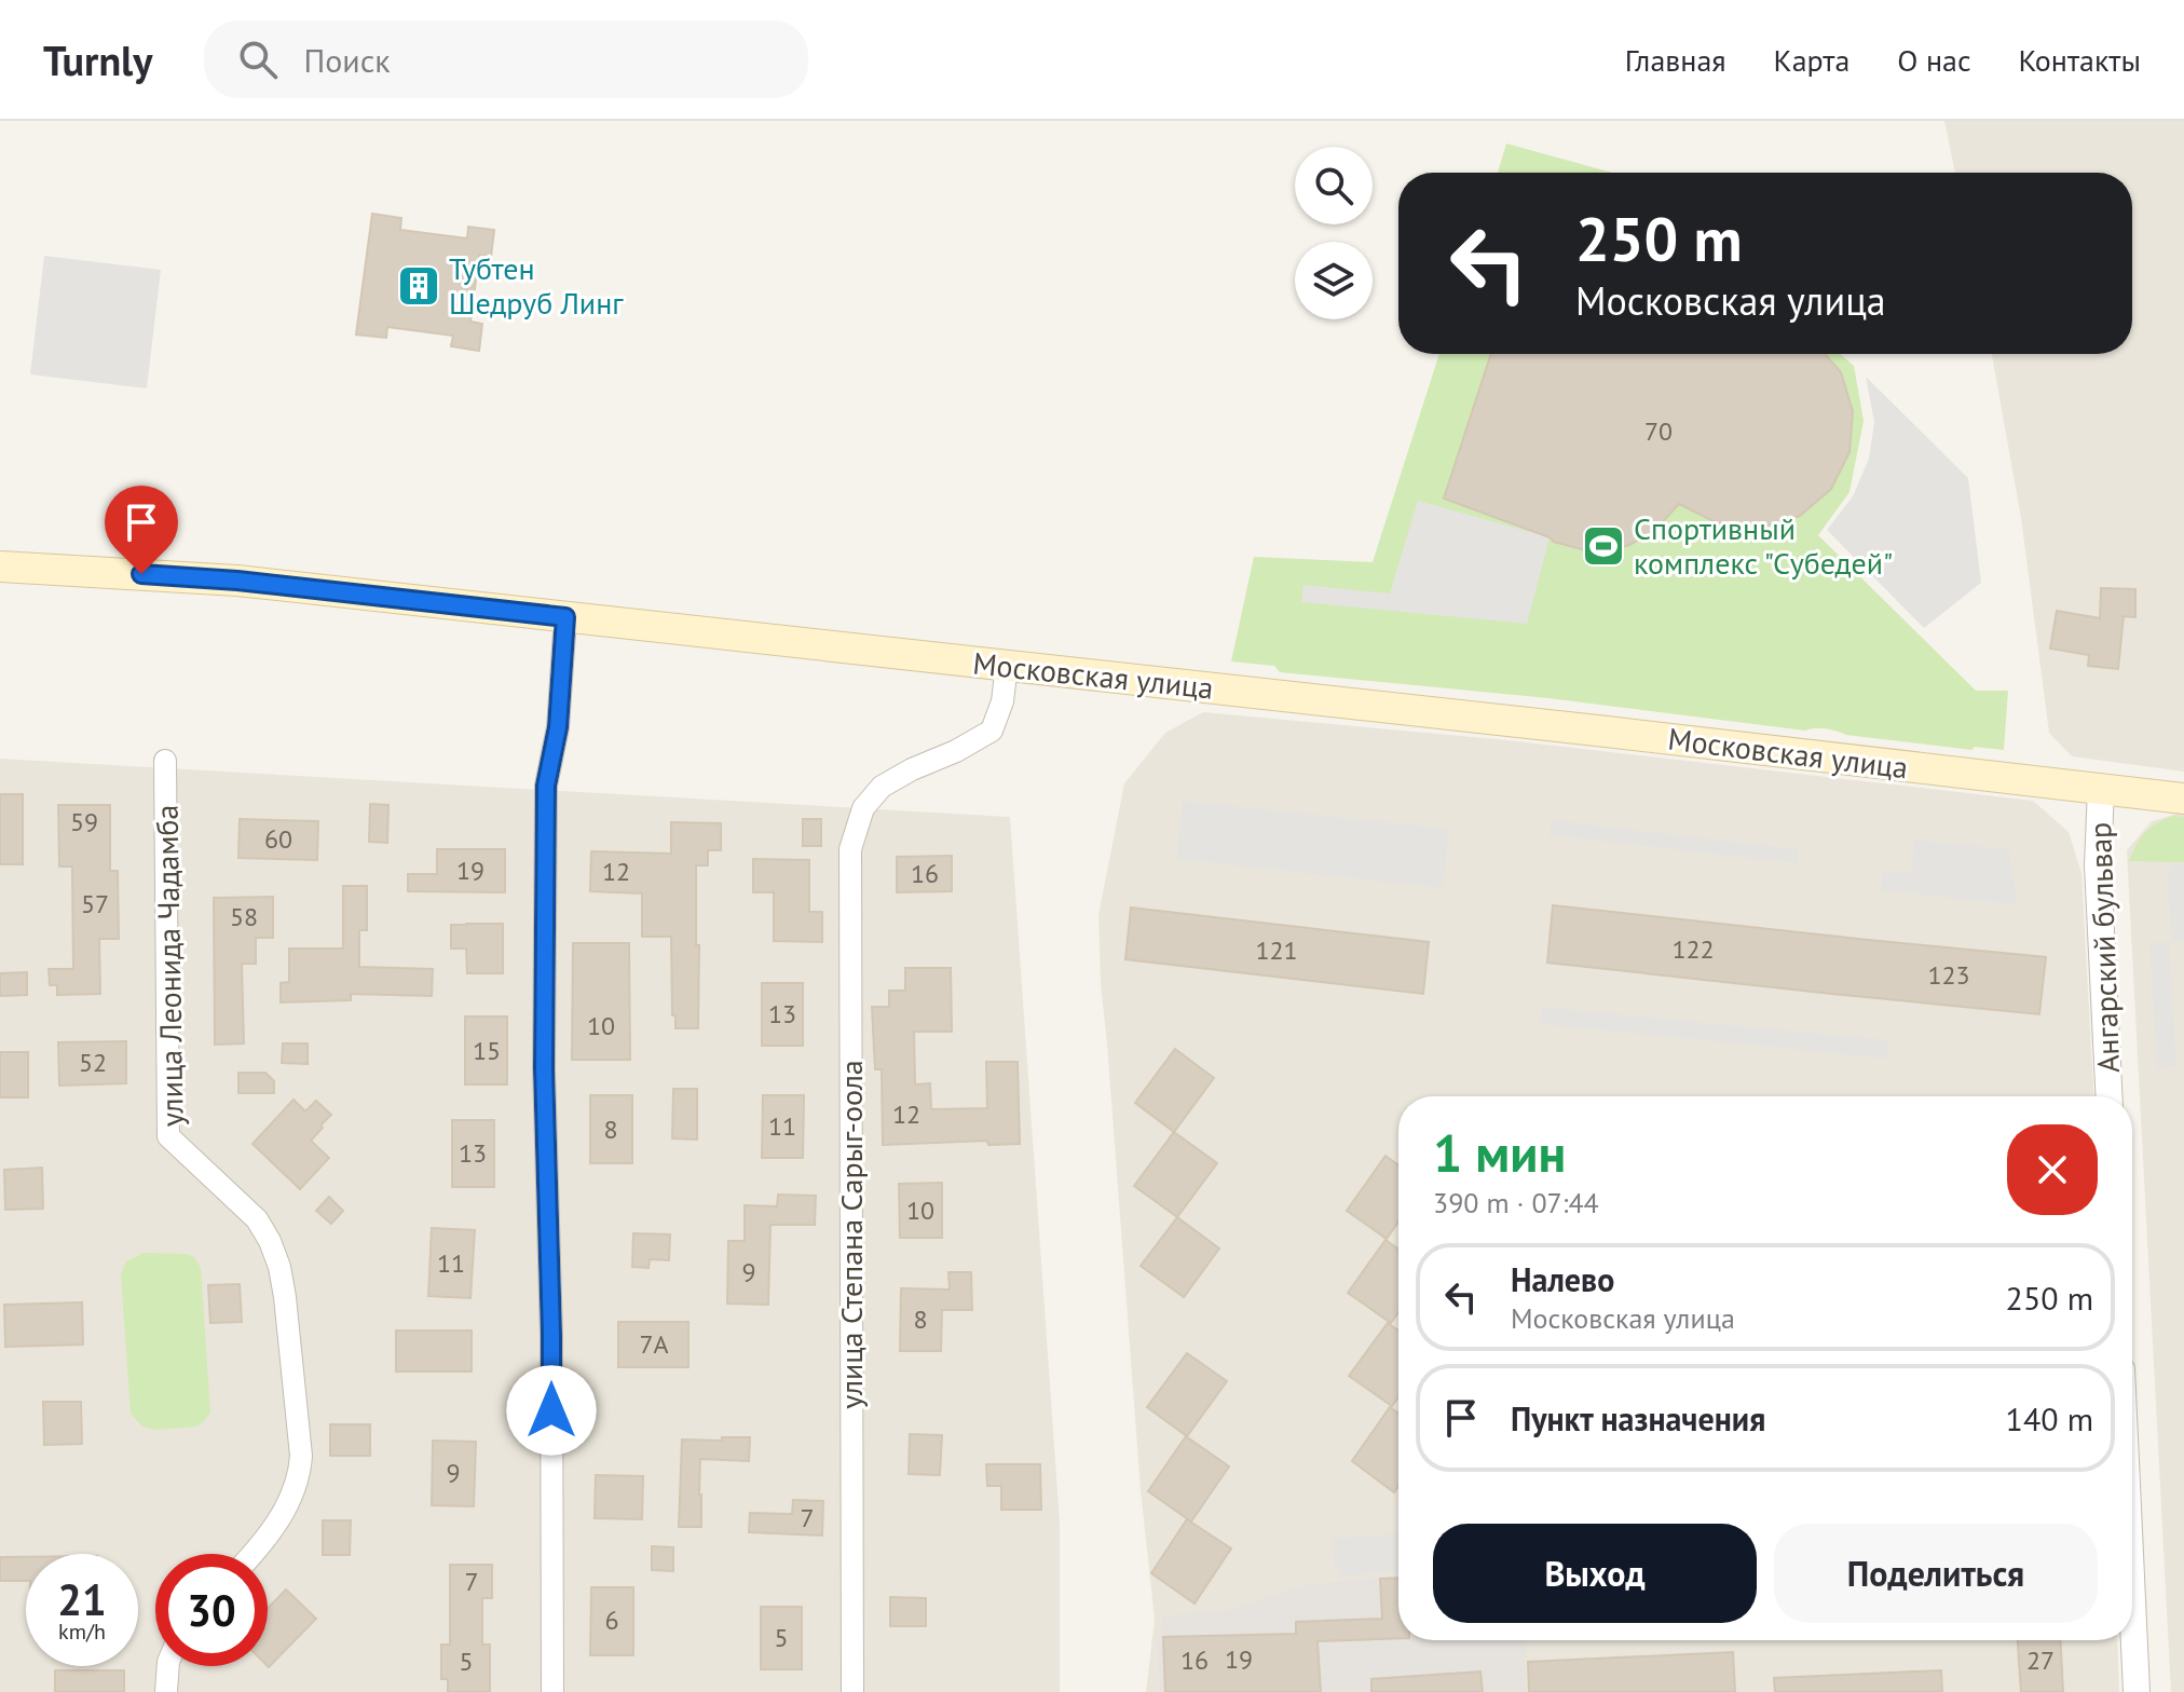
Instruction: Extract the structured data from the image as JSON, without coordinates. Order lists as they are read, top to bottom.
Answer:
{
  "streets": {
    "main road": ["Московская улица"],
    "street": ["Ангарский бульвар", "улица Леонида Чадамба", "улица Степана Сарыг-оола"]
  },
  "crossings": [
    ["Московская улица", "Ангарский бульвар"],
    ["Московская улица", "улица Степана Сарыг-оола"]
  ],
  "places": {
    "building": ["Тубтен Шедруб Линг"],
    "sports": ["Спортивный комплекс \"Субедей\""]
  },
  "house_numbers": [
    "70",
    "59",
    "60",
    "19",
    "12",
    "16",
    "57",
    "58",
    "122",
    "121",
    "123",
    "13",
    "10",
    "15",
    "52",
    "12",
    "11",
    "8",
    "13",
    "10",
    "11",
    "9",
    "8",
    "7А",
    "9",
    "7",
    "7",
    "6",
    "5",
    "19",
    "16",
    "27",
    "5"
  ],
  "page": {
    "header": "Turnly",
    "search": "Поиск",
    "nav": [
      "Главная",
      "Карта",
      "О нас",
      "Контакты"
    ],
    "turn": ["250 m", "Московская улица"],
    "heading": ["1 мин", "390 m · 07:44"],
    "list": [
      {
        "name": "Налево",
        "note": "Московская улица",
        "value": "250 m"
      },
      {
        "name": "Пункт назначения",
        "value": "140 m"
      }
    ],
    "buttons": ["Выход", "Поделиться"],
    "speed": "21 km/h",
    "limit": "30"
  }
}
